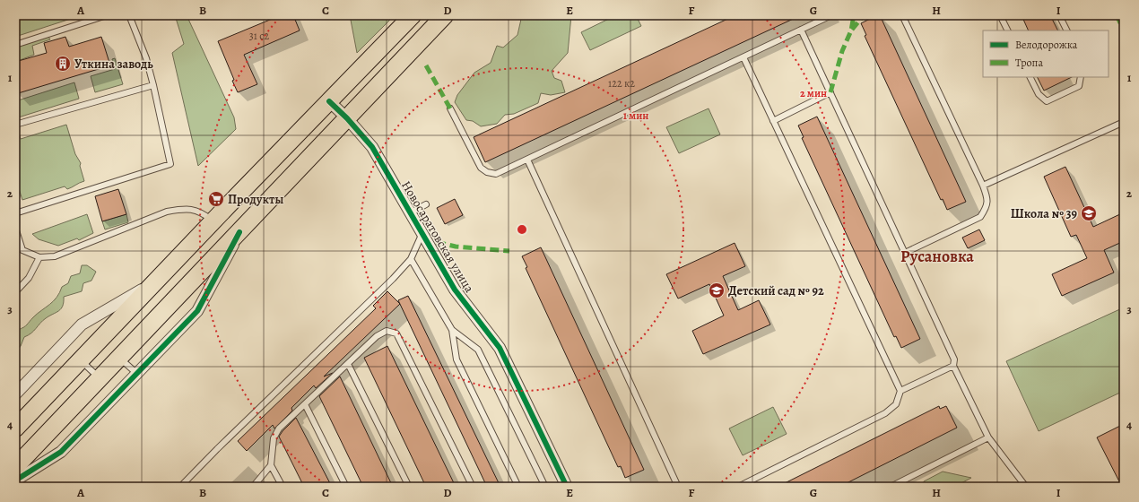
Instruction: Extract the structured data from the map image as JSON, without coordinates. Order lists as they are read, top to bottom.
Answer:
{
  "streets": {
    "street": ["Новосаратовская улица"]
  },
  "districts": ["Русановка"],
  "places": {
    "building": ["Уткина заводь"],
    "supermarket": ["Продукты"],
    "school or university": ["Школа № 39", "Детский сад № 92"]
  },
  "house_numbers": ["31 с2", "122 к2"],
  "legend": ["Велодорожка", "Тропа"],
  "grid": {
    "columns": [
      "A",
      "B",
      "C",
      "D",
      "E",
      "F",
      "G",
      "H",
      "I"
    ],
    "rows": [
      "1",
      "2",
      "3",
      "4"
    ]
  },
  "rings": ["2 мин", "1 мин"]
}
